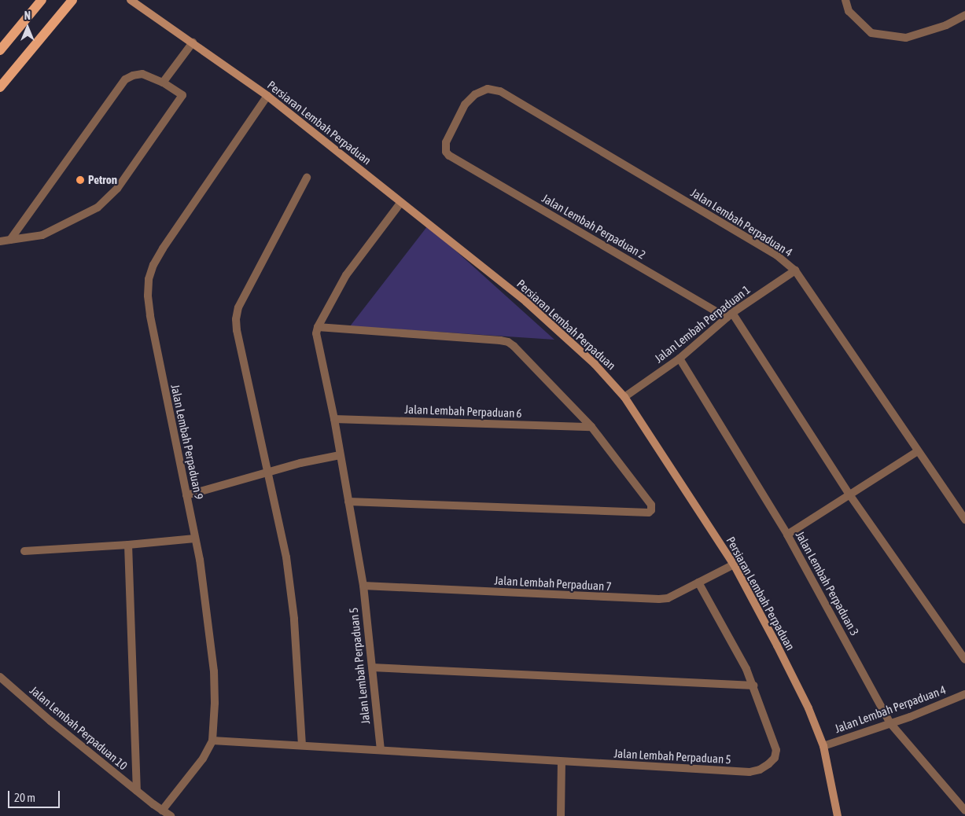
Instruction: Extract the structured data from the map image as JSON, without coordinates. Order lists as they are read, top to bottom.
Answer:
{
  "streets": {
    "main road": ["Persiaran Lembah Perpaduan"],
    "street": [
      "Jalan Lembah Perpaduan 4",
      "Jalan Lembah Perpaduan 2",
      "Jalan Lembah Perpaduan 1",
      "Jalan Lembah Perpaduan 6",
      "Jalan Lembah Perpaduan 9",
      "Jalan Lembah Perpaduan 7",
      "Jalan Lembah Perpaduan 3",
      "Jalan Lembah Perpaduan 5",
      "Jalan Lembah Perpaduan 10"
    ]
  },
  "crossings": [
    ["Persiaran Lembah Perpaduan", "Jalan Lembah Perpaduan 4"],
    ["Persiaran Lembah Perpaduan", "Jalan Lembah Perpaduan 1"],
    ["Persiaran Lembah Perpaduan", "Jalan Lembah Perpaduan 9"],
    ["Persiaran Lembah Perpaduan", "Jalan Lembah Perpaduan 7"],
    ["Persiaran Lembah Perpaduan", "Jalan Lembah Perpaduan 5"],
    ["Jalan Lembah Perpaduan 4", "Jalan Lembah Perpaduan 2"],
    ["Jalan Lembah Perpaduan 4", "Jalan Lembah Perpaduan 1"],
    ["Jalan Lembah Perpaduan 4", "Jalan Lembah Perpaduan 3"],
    ["Jalan Lembah Perpaduan 2", "Jalan Lembah Perpaduan 1"],
    ["Jalan Lembah Perpaduan 1", "Jalan Lembah Perpaduan 3"],
    ["Jalan Lembah Perpaduan 6", "Jalan Lembah Perpaduan 5"],
    ["Jalan Lembah Perpaduan 9", "Jalan Lembah Perpaduan 10"],
    ["Jalan Lembah Perpaduan 7", "Jalan Lembah Perpaduan 5"]
  ],
  "places": ["Petron"],
  "scale_bar": "20 m",
  "north": "top"
}
